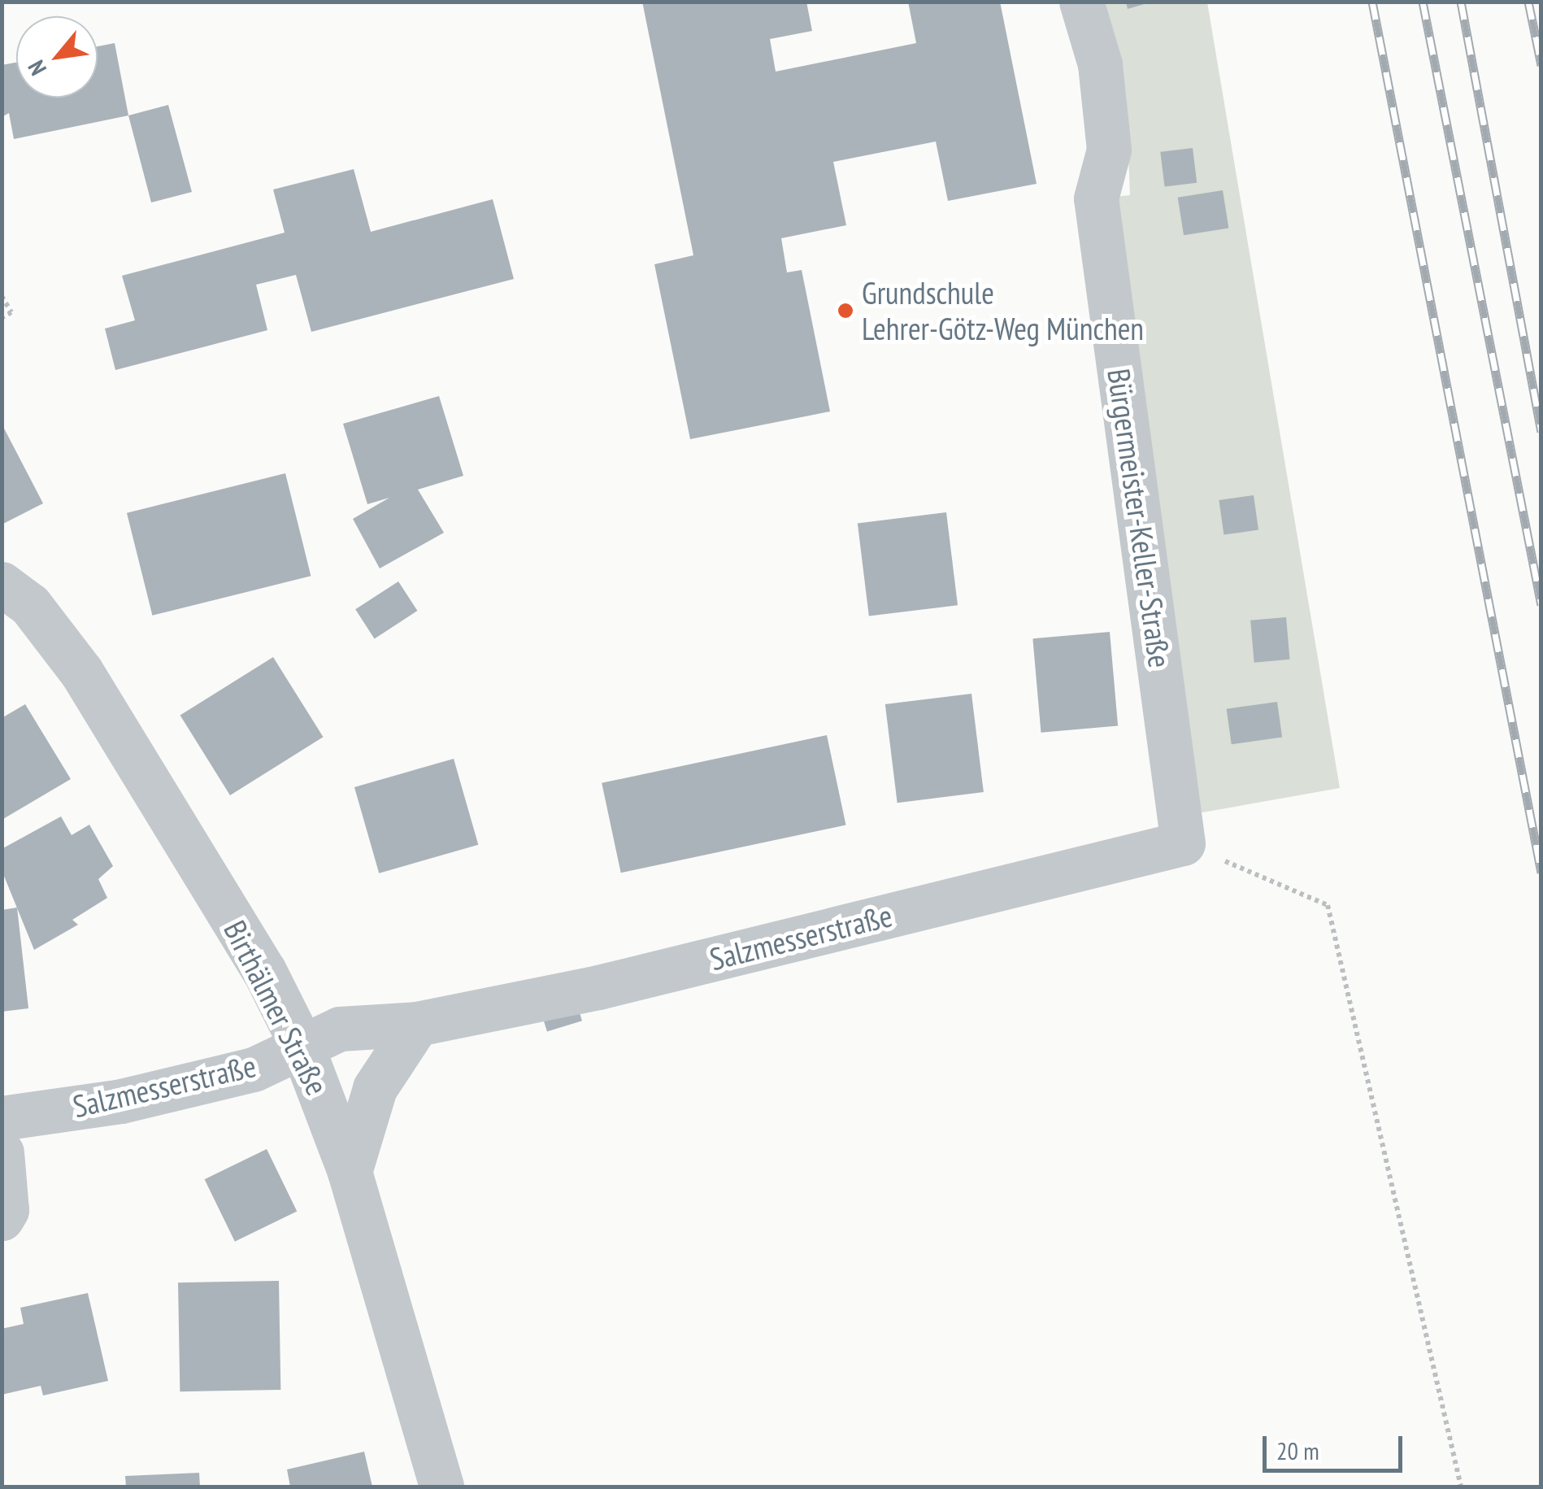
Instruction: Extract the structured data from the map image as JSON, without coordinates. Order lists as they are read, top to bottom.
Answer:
{
  "streets": {
    "street": ["Bürgermeister-Keller-Straße", "Salzmesserstraße", "Birthälmer Straße"]
  },
  "crossings": [
    ["Bürgermeister-Keller-Straße", "Salzmesserstraße"],
    ["Salzmesserstraße", "Birthälmer Straße"]
  ],
  "places": ["Grundschule Lehrer-Götz-Weg München"],
  "scale_bar": "20 m",
  "north": "bottom left"
}
